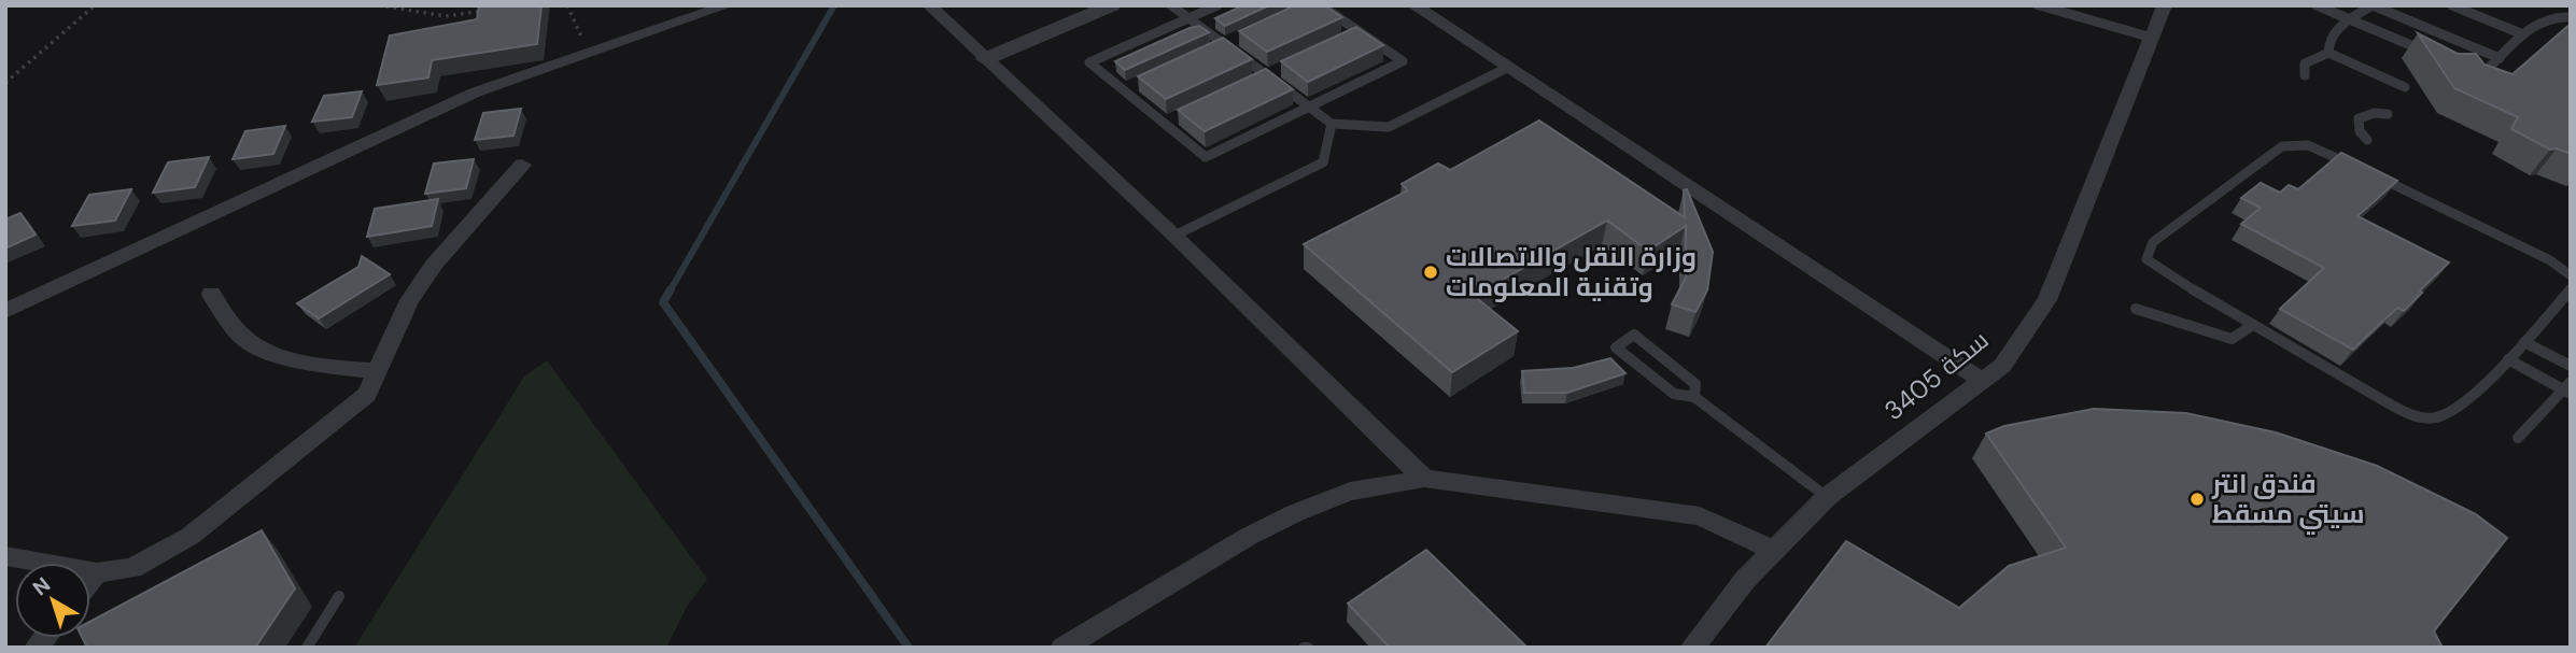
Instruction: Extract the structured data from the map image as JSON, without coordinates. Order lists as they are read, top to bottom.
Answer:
{
  "streets": {
    "street": ["سكة 3405"]
  },
  "places": ["وزارة النقل والاتصالات وتقنية المعلومات", "فندق انتر سيتي مسقط"],
  "north": "top left"
}
